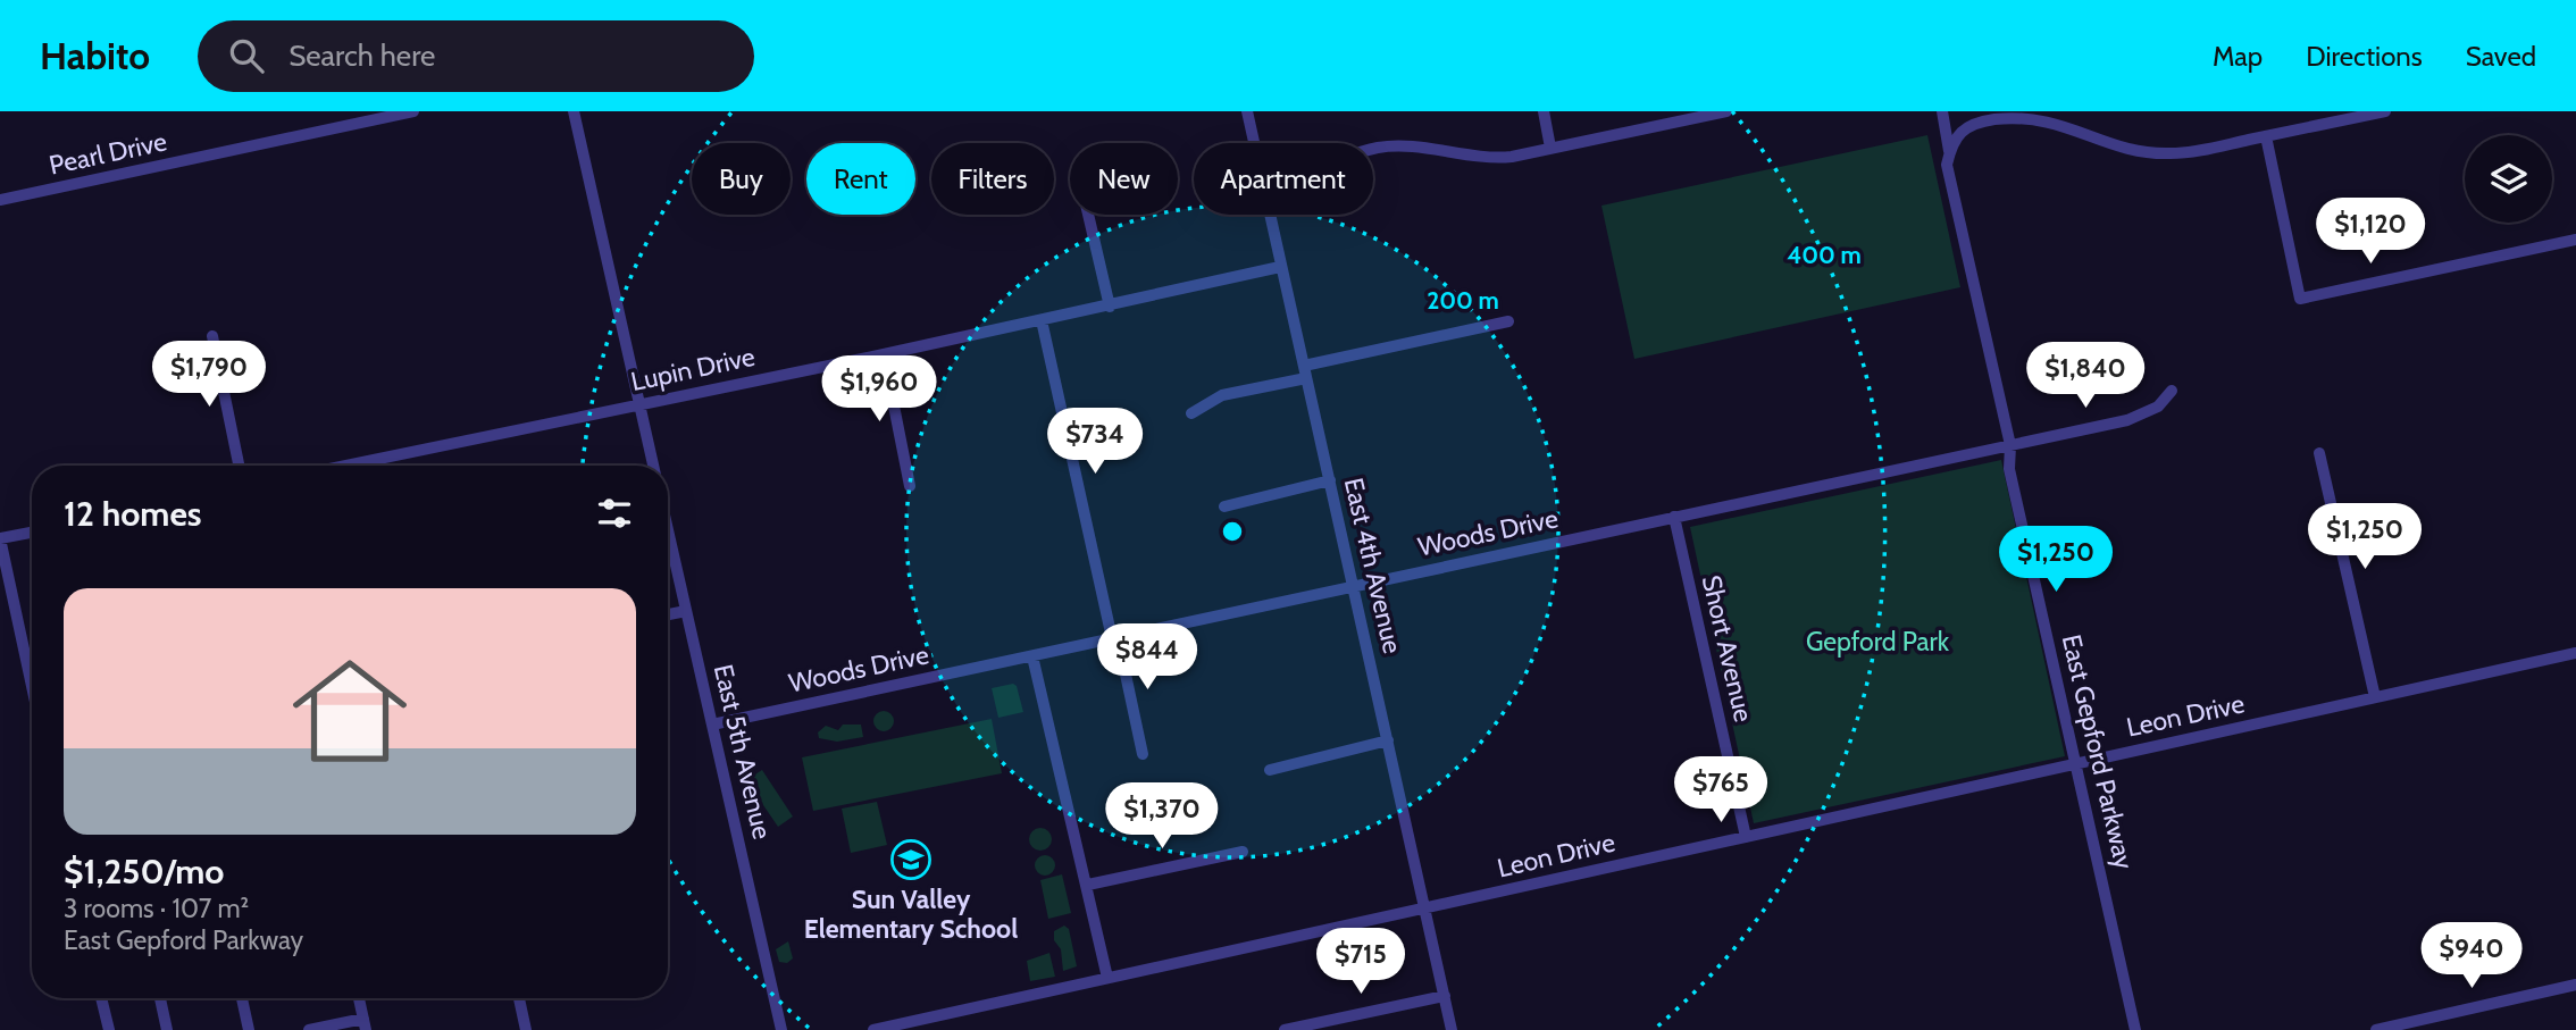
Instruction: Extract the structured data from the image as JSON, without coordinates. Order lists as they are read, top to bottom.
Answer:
{
  "streets": {
    "street": [
      "Pearl Drive",
      "Lupin Drive",
      "Woods Drive",
      "East 4th Avenue",
      "Short Avenue",
      "Leon Drive",
      "East 5th Avenue",
      "East Gepford Parkway"
    ]
  },
  "crossings": [
    ["Lupin Drive", "East 4th Avenue"],
    ["Woods Drive", "East 4th Avenue"],
    ["Woods Drive", "Short Avenue"],
    ["Woods Drive", "East 5th Avenue"],
    ["Woods Drive", "East Gepford Parkway"],
    ["East 4th Avenue", "Leon Drive"],
    ["Short Avenue", "Leon Drive"],
    ["Leon Drive", "East Gepford Parkway"]
  ],
  "parks": ["Gepford Park"],
  "places": {
    "school or university": ["Sun Valley Elementary School"]
  },
  "page": {
    "header": "Habito",
    "search": "Search here",
    "nav": ["Map", "Directions", "Saved"],
    "chip": [
      "Buy",
      "Rent",
      "Filters",
      "New",
      "Apartment"
    ],
    "price": [
      "$1,120",
      "$1,790",
      "$1,840",
      "$1,960",
      "$734",
      "$1,250",
      "$1,250",
      "$844",
      "$765",
      "$1,370",
      "$940",
      "$715"
    ],
    "heading": "12 homes",
    "list": [
      {
        "name": "$1,250/mo",
        "note": "3 rooms · 107 m² · East Gepford Parkway"
      }
    ]
  },
  "rings": ["400 m", "200 m"]
}
